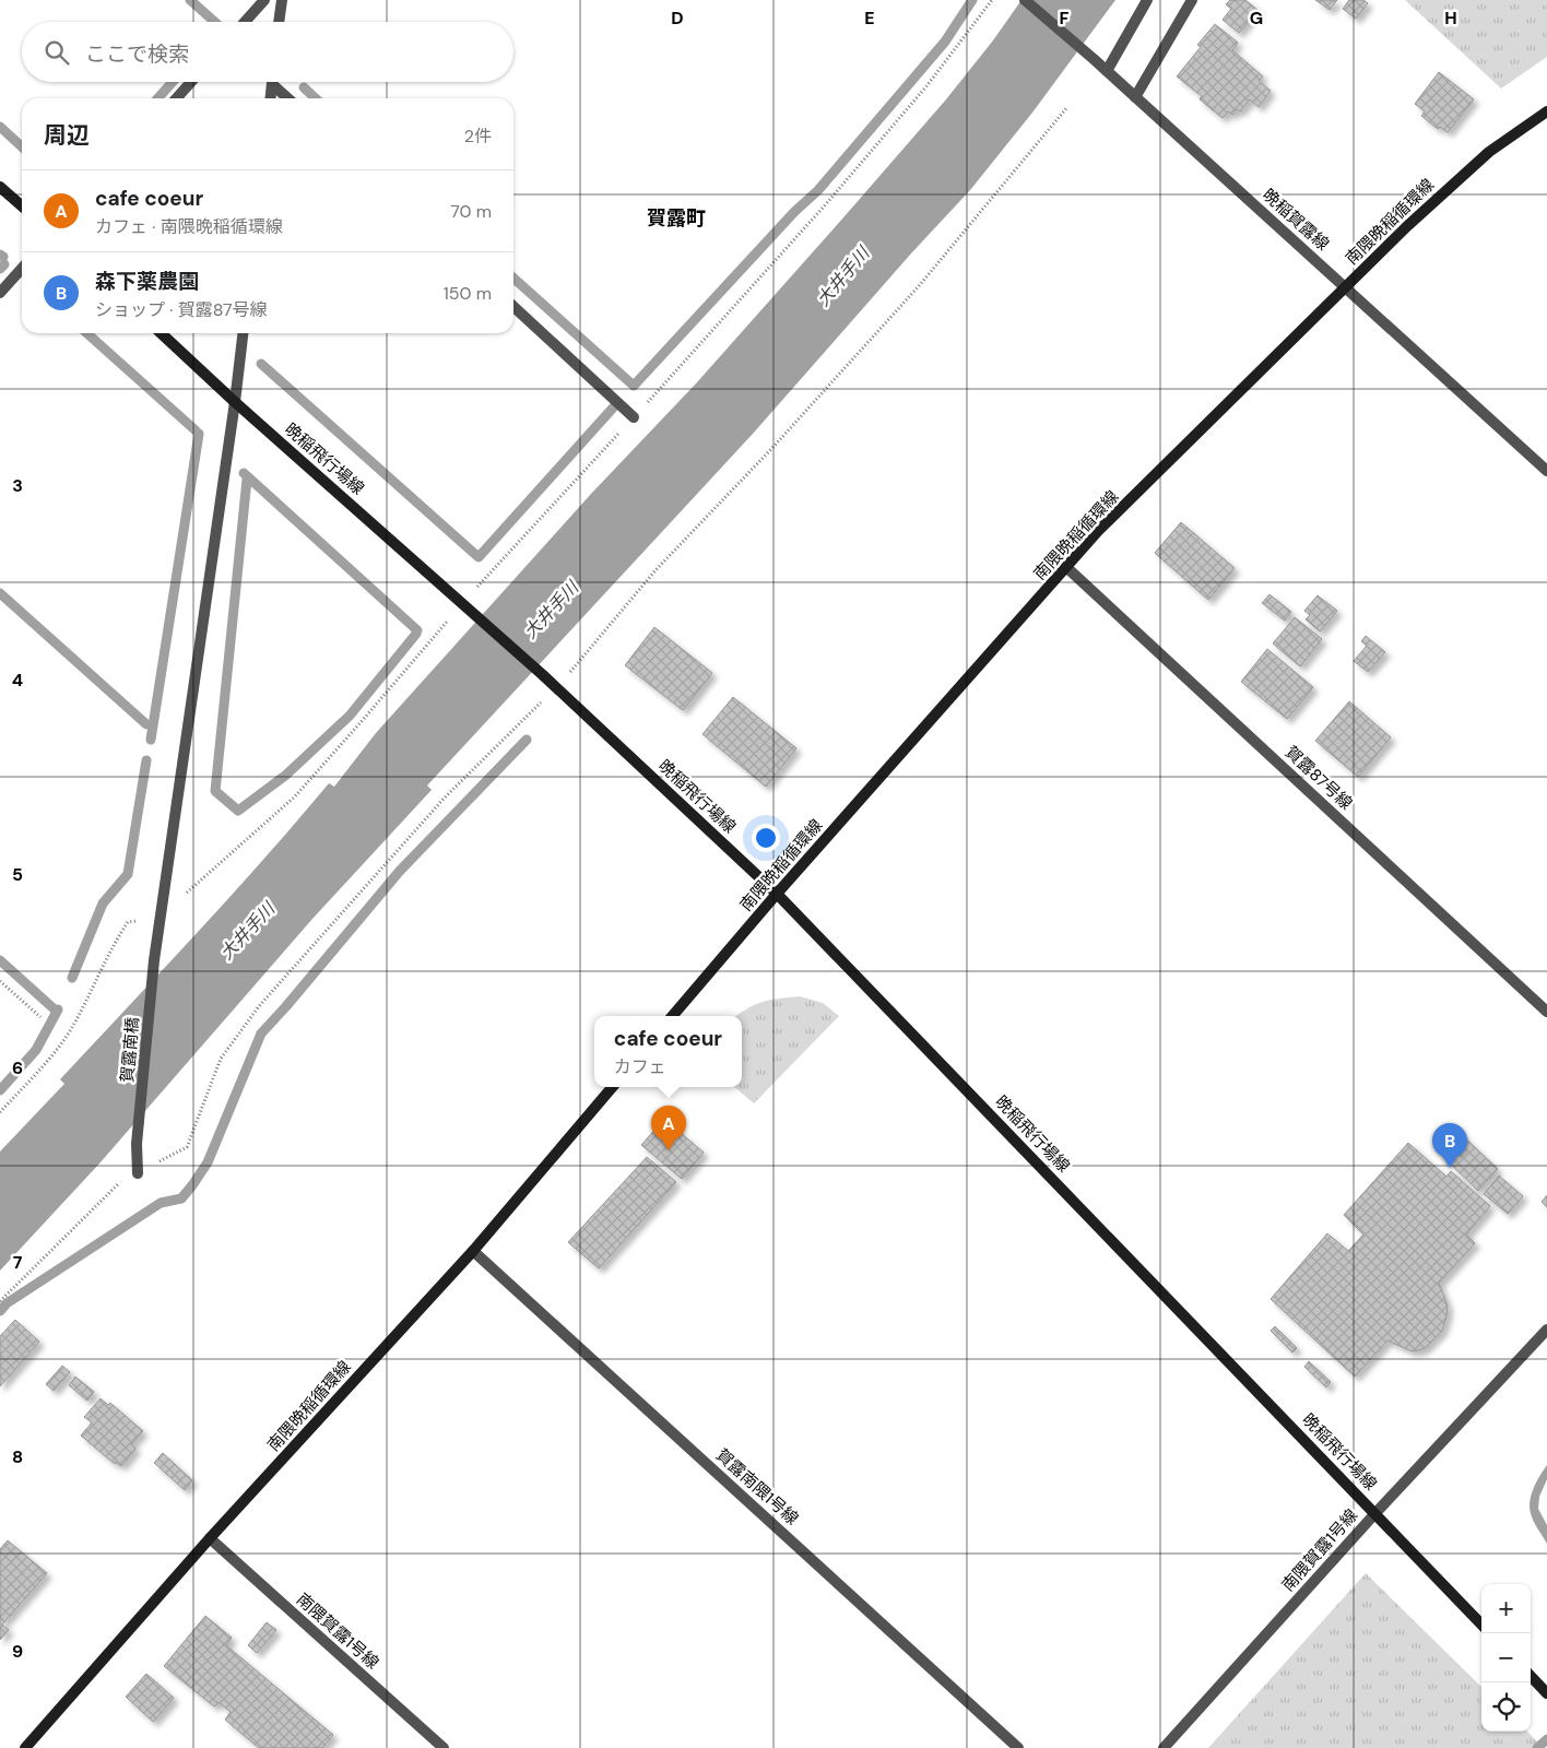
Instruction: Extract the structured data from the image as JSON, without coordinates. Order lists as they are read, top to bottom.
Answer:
{
  "streets": {
    "street": [
      "晩稲賀露線",
      "南隈晩稲循環線",
      "晩稲飛行場線",
      "賀露87号線",
      "賀露南橋",
      "賀露南隈1号線",
      "南隈賀露1号線"
    ]
  },
  "crossings": [
    ["晩稲賀露線", "南隈晩稲循環線"],
    ["南隈晩稲循環線", "晩稲飛行場線"],
    ["南隈晩稲循環線", "賀露87号線"],
    ["南隈晩稲循環線", "賀露南隈1号線"],
    ["南隈晩稲循環線", "南隈賀露1号線"],
    ["晩稲飛行場線", "賀露南橋"],
    ["晩稲飛行場線", "南隈賀露1号線"]
  ],
  "districts": ["賀露町"],
  "water": ["大井手川"],
  "page": {
    "search": "ここで検索",
    "heading": ["周辺", "2件"],
    "list": [
      {
        "mark": "A",
        "name": "cafe coeur",
        "note": "カフェ · 南隈晩稲循環線",
        "value": "70 m"
      },
      {
        "mark": "B",
        "name": "森下薬農園",
        "note": "ショップ · 賀露87号線",
        "value": "150 m"
      }
    ],
    "popup": ["cafe coeur", "カフェ"],
    "pins": ["A", "B"],
    "map_buttons": ["+", "−"]
  },
  "grid": {
    "columns": [
      "D",
      "E",
      "F",
      "G",
      "H"
    ],
    "rows": [
      "3",
      "4",
      "5",
      "6",
      "7",
      "8",
      "9"
    ]
  }
}
